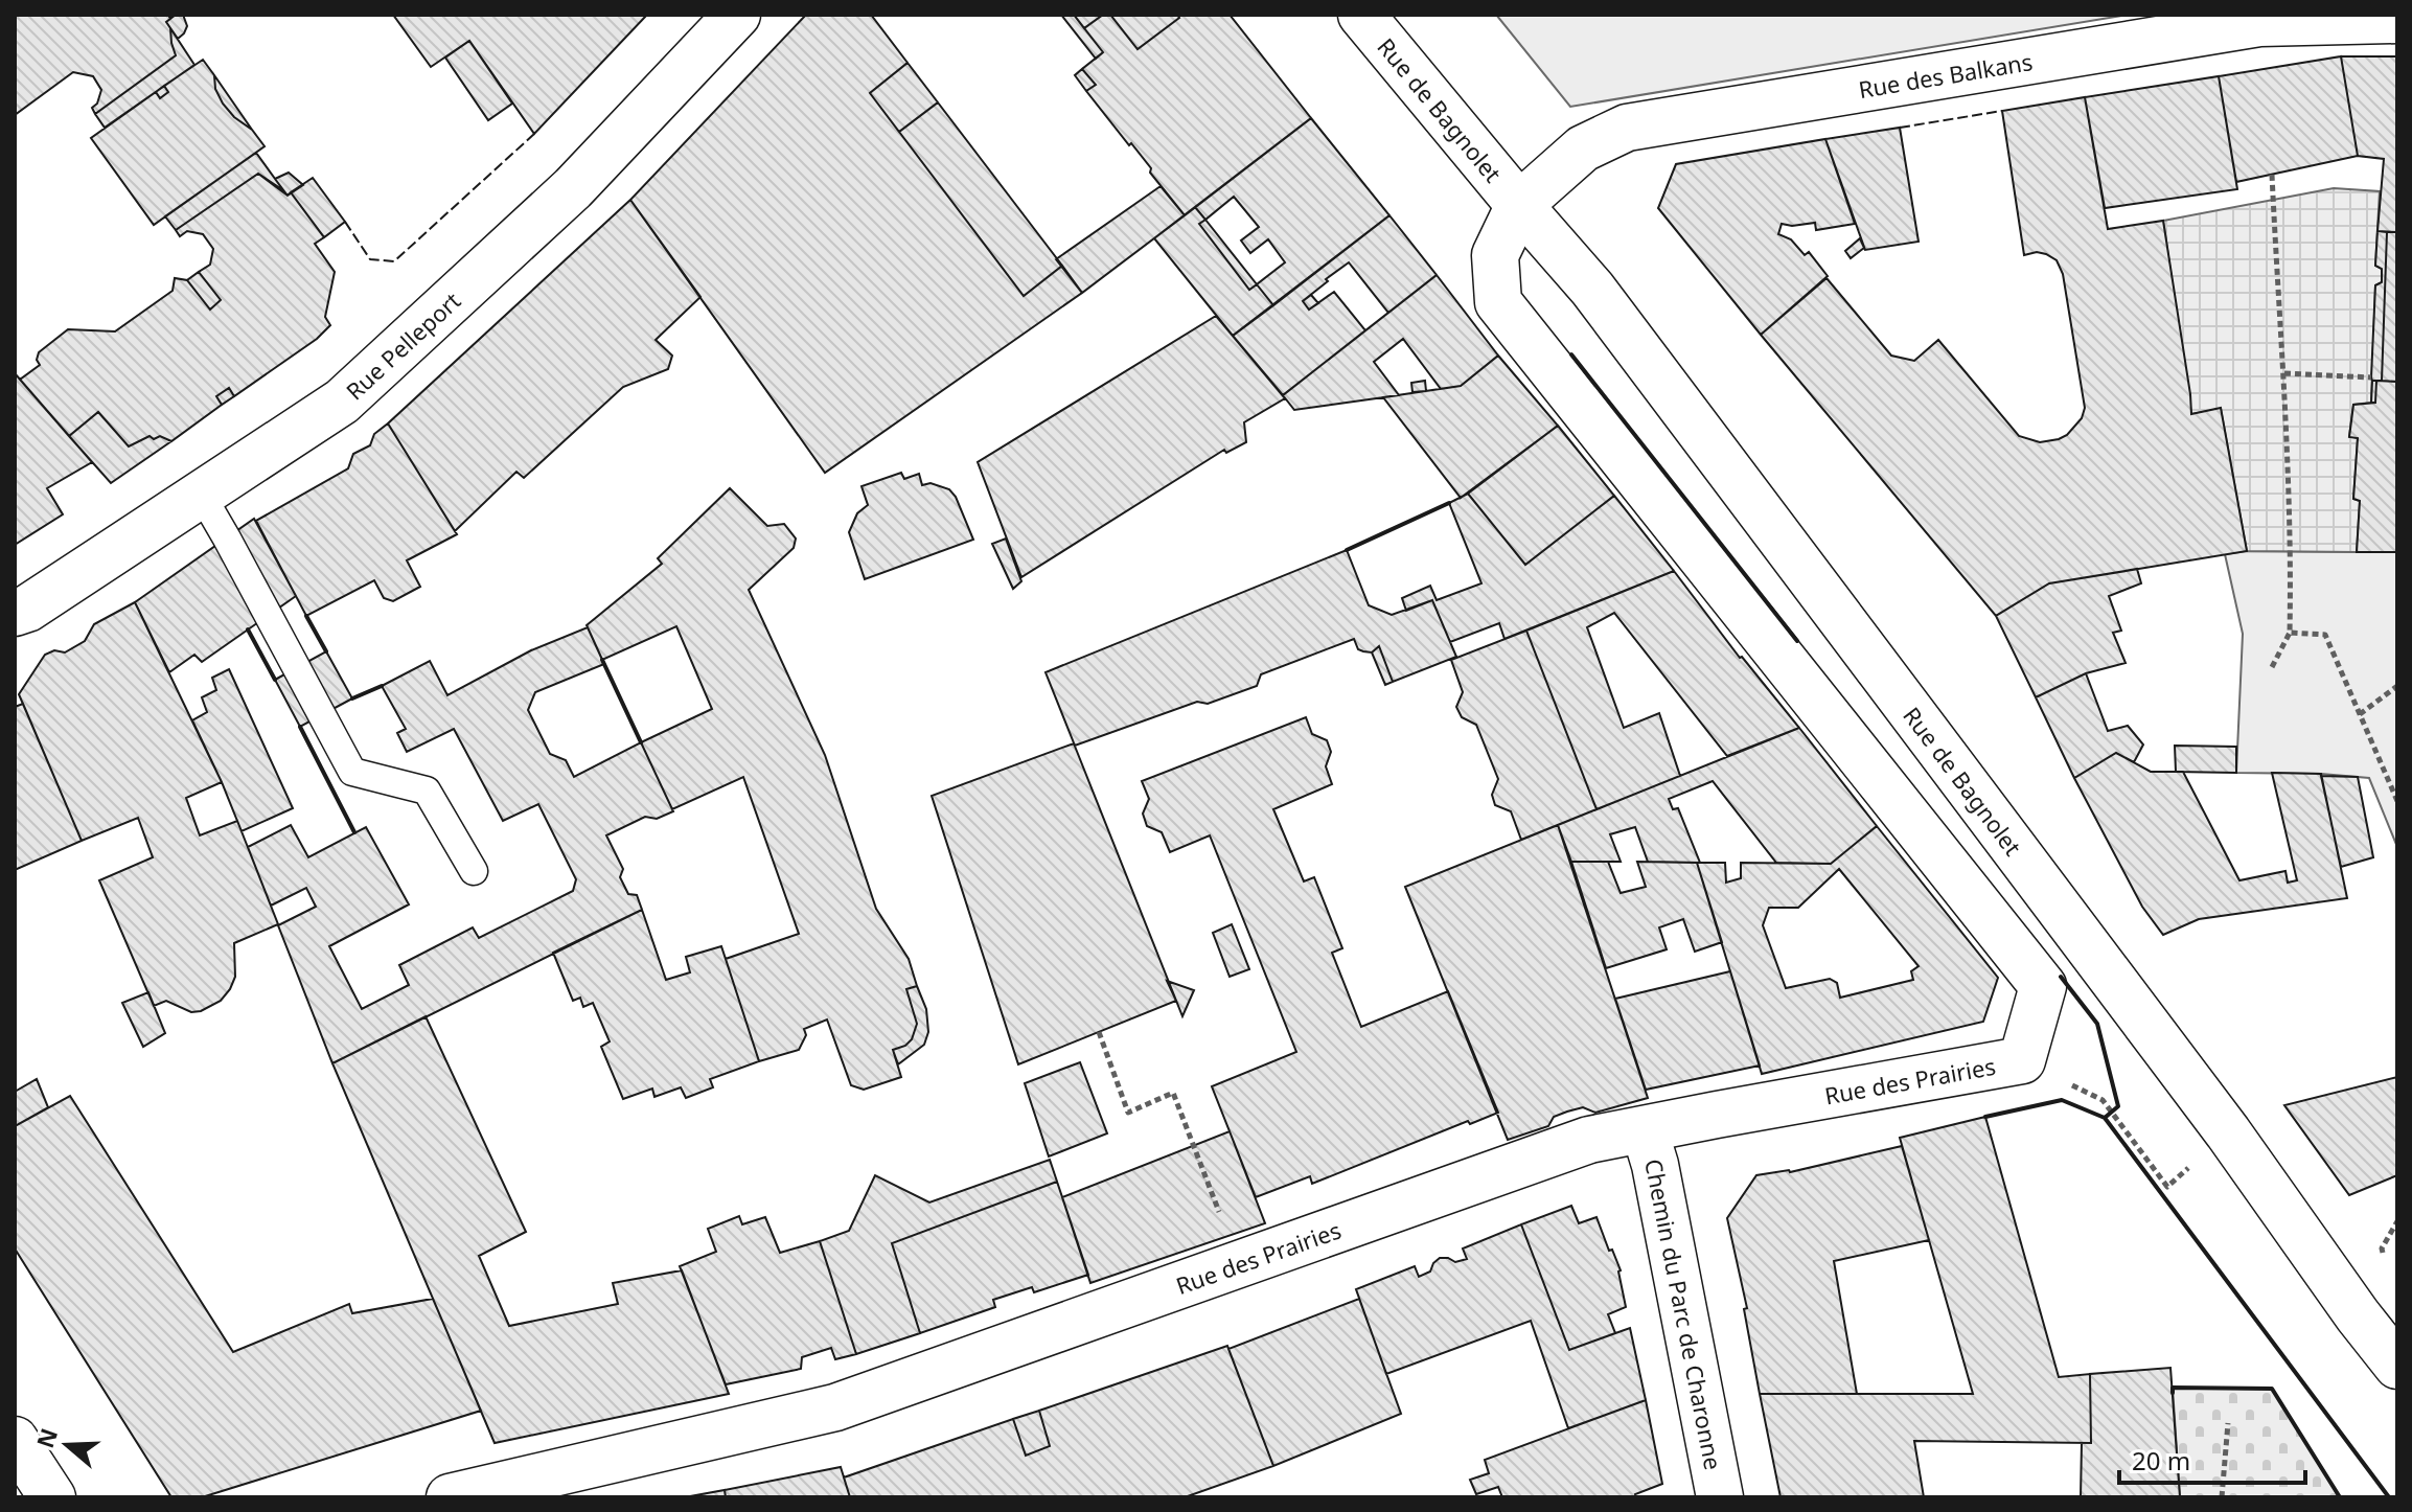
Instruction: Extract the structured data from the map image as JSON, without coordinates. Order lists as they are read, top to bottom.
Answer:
{
  "streets": {
    "street": [
      "Rue des Balkans",
      "Rue de Bagnolet",
      "Rue Pelleport",
      "Rue des Prairies",
      "Chemin du Parc de Charonne"
    ]
  },
  "crossings": [
    ["Rue des Balkans", "Rue de Bagnolet"],
    ["Rue des Balkans", "Rue des Prairies"],
    ["Rue de Bagnolet", "Rue des Prairies"],
    ["Rue des Prairies", "Chemin du Parc de Charonne"]
  ],
  "scale_bar": "20 m",
  "north": "left"
}
